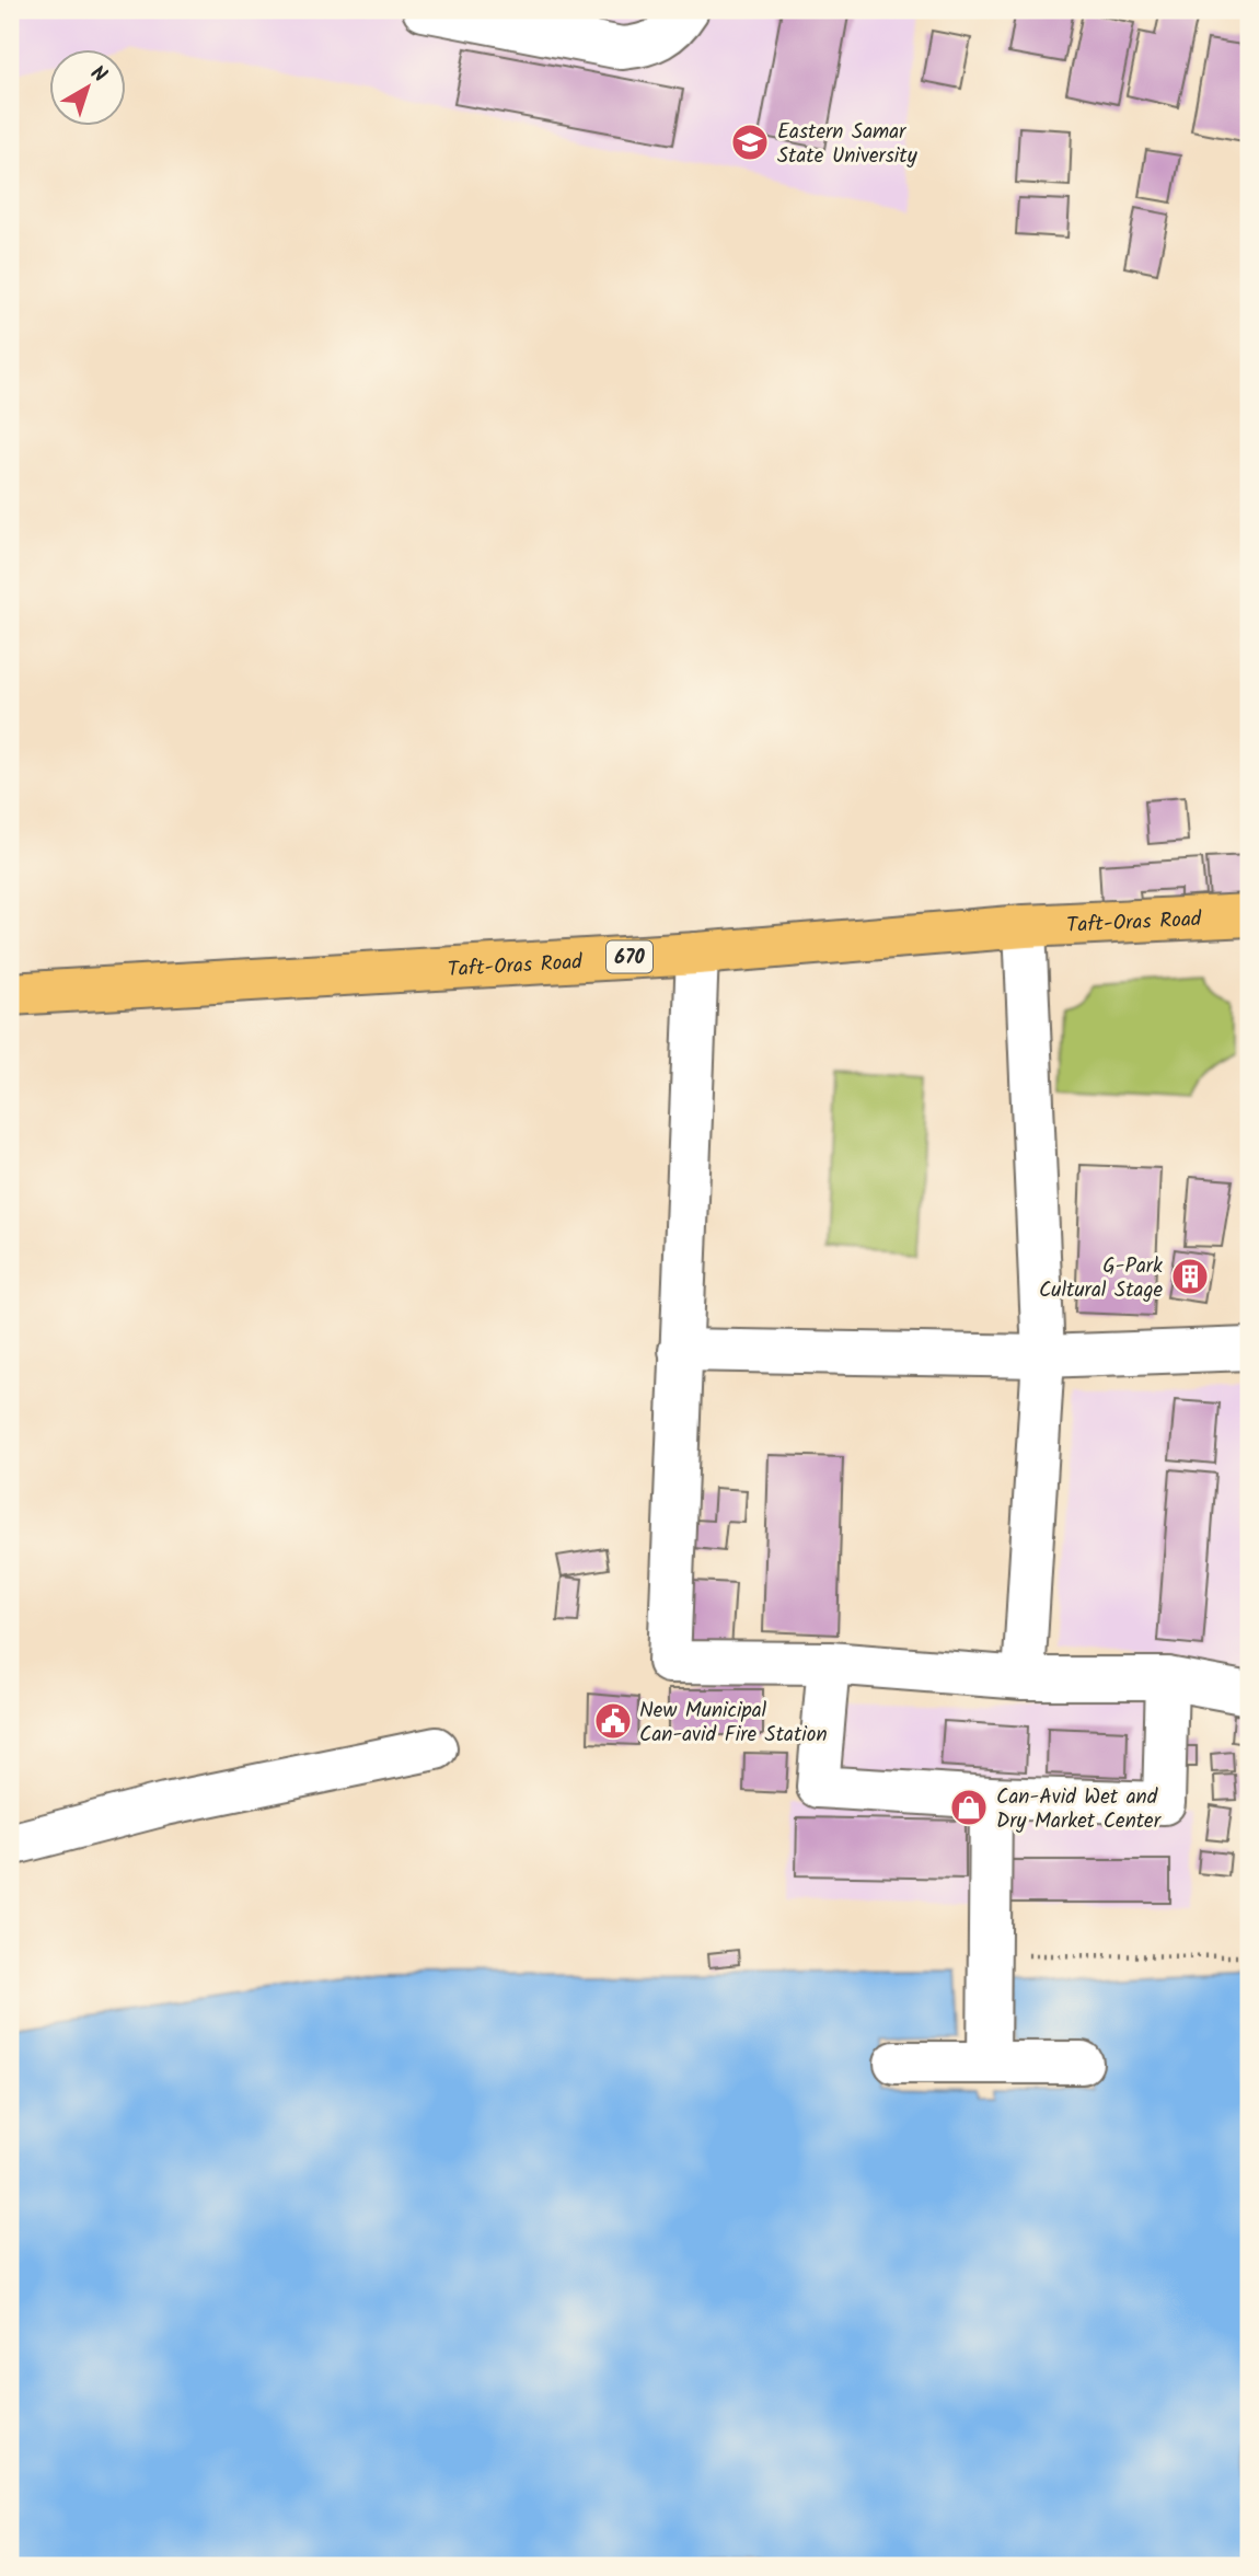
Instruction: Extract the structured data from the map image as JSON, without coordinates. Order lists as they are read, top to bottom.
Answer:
{
  "streets": {
    "main road": ["Taft-Oras Road", "670"]
  },
  "places": {
    "school or university": ["Eastern Samar State University"],
    "building": ["G-Park Cultural Stage"],
    "public building": ["New Municipal Can-avid Fire Station"],
    "shop": ["Can-Avid Wet and Dry Market Center"]
  },
  "north": "top right"
}
